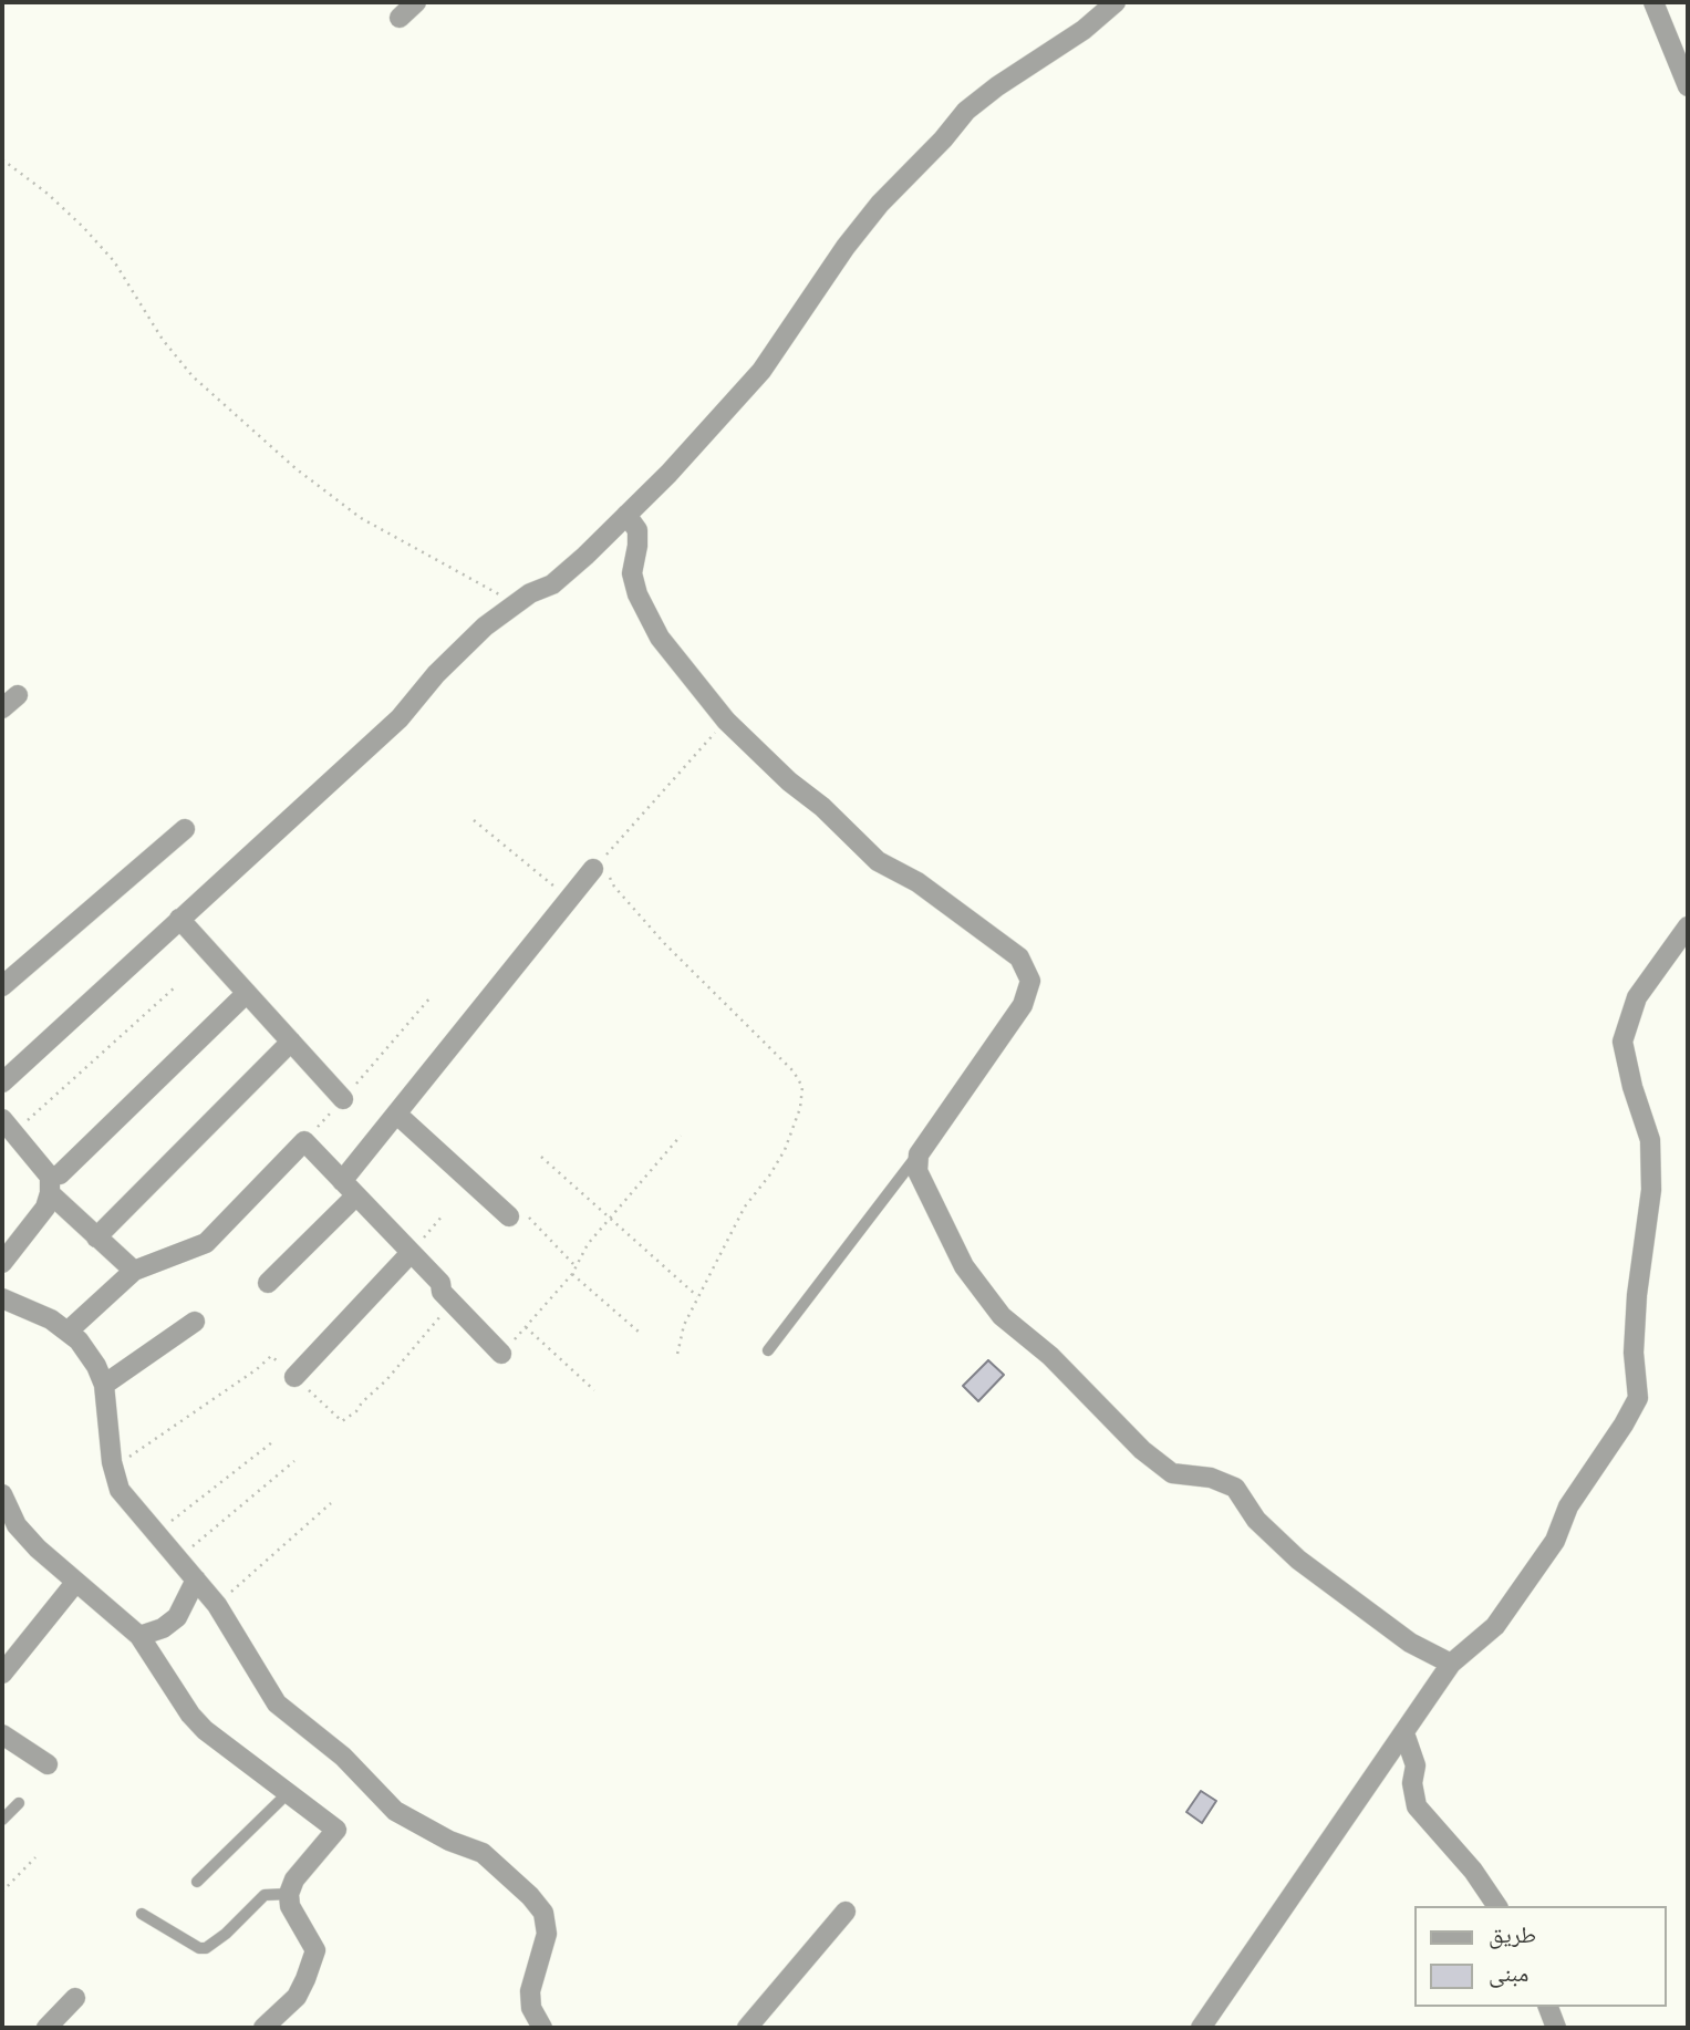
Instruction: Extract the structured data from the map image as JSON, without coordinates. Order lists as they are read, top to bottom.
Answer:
{
  "legend": ["طريق", "مبنى"]
}
